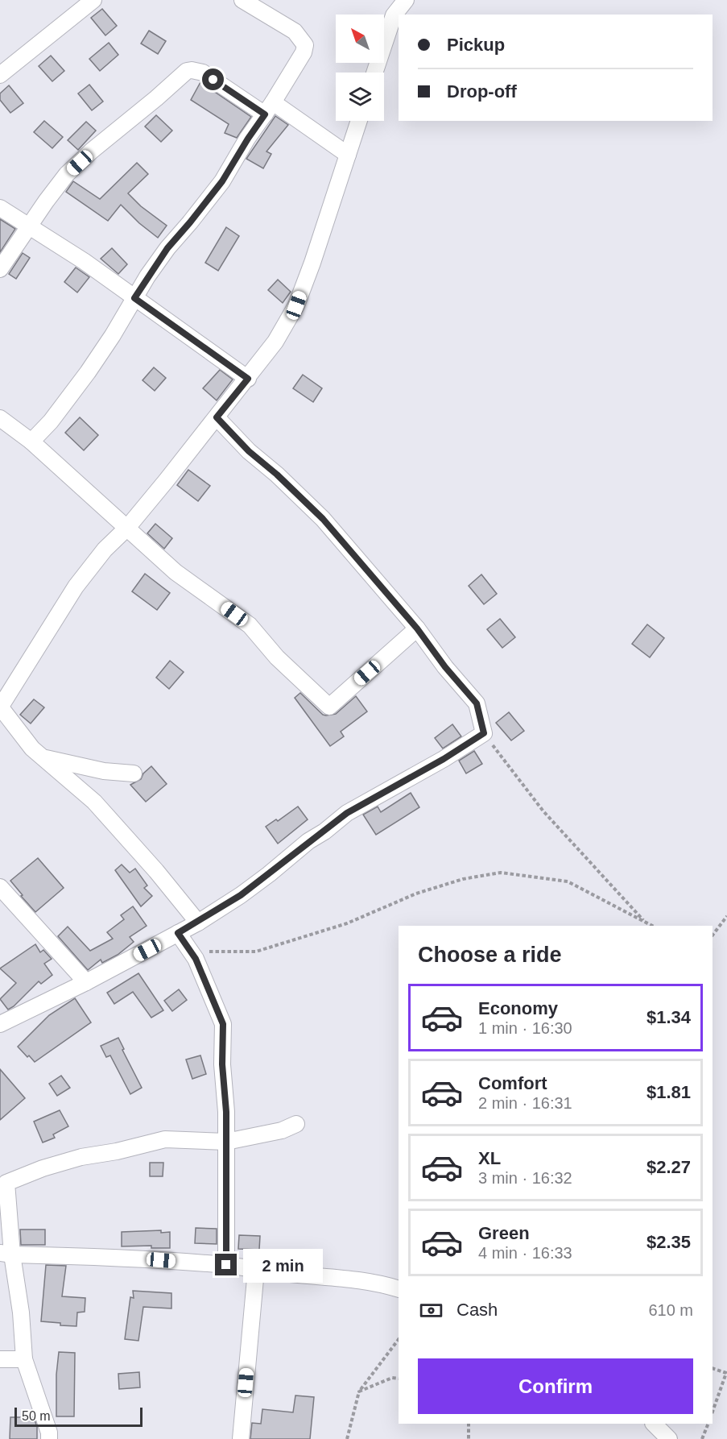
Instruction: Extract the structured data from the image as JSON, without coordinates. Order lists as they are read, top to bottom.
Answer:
{
  "scale_bar": "50 m",
  "north": "top left",
  "page": {
    "banner": ["Pickup", "Drop-off"],
    "heading": "Choose a ride",
    "list": [
      {
        "name": "Economy",
        "note": "1 min · 16:30",
        "value": "$1.34"
      },
      {
        "name": "Comfort",
        "note": "2 min · 16:31",
        "value": "$1.81"
      },
      {
        "name": "XL",
        "note": "3 min · 16:32",
        "value": "$2.27"
      },
      {
        "name": "Green",
        "note": "4 min · 16:33",
        "value": "$2.35"
      }
    ],
    "bubble": "2 min",
    "pay": ["Cash", "610 m"],
    "buttons": "Confirm",
    "scale": "50 m"
  }
}
